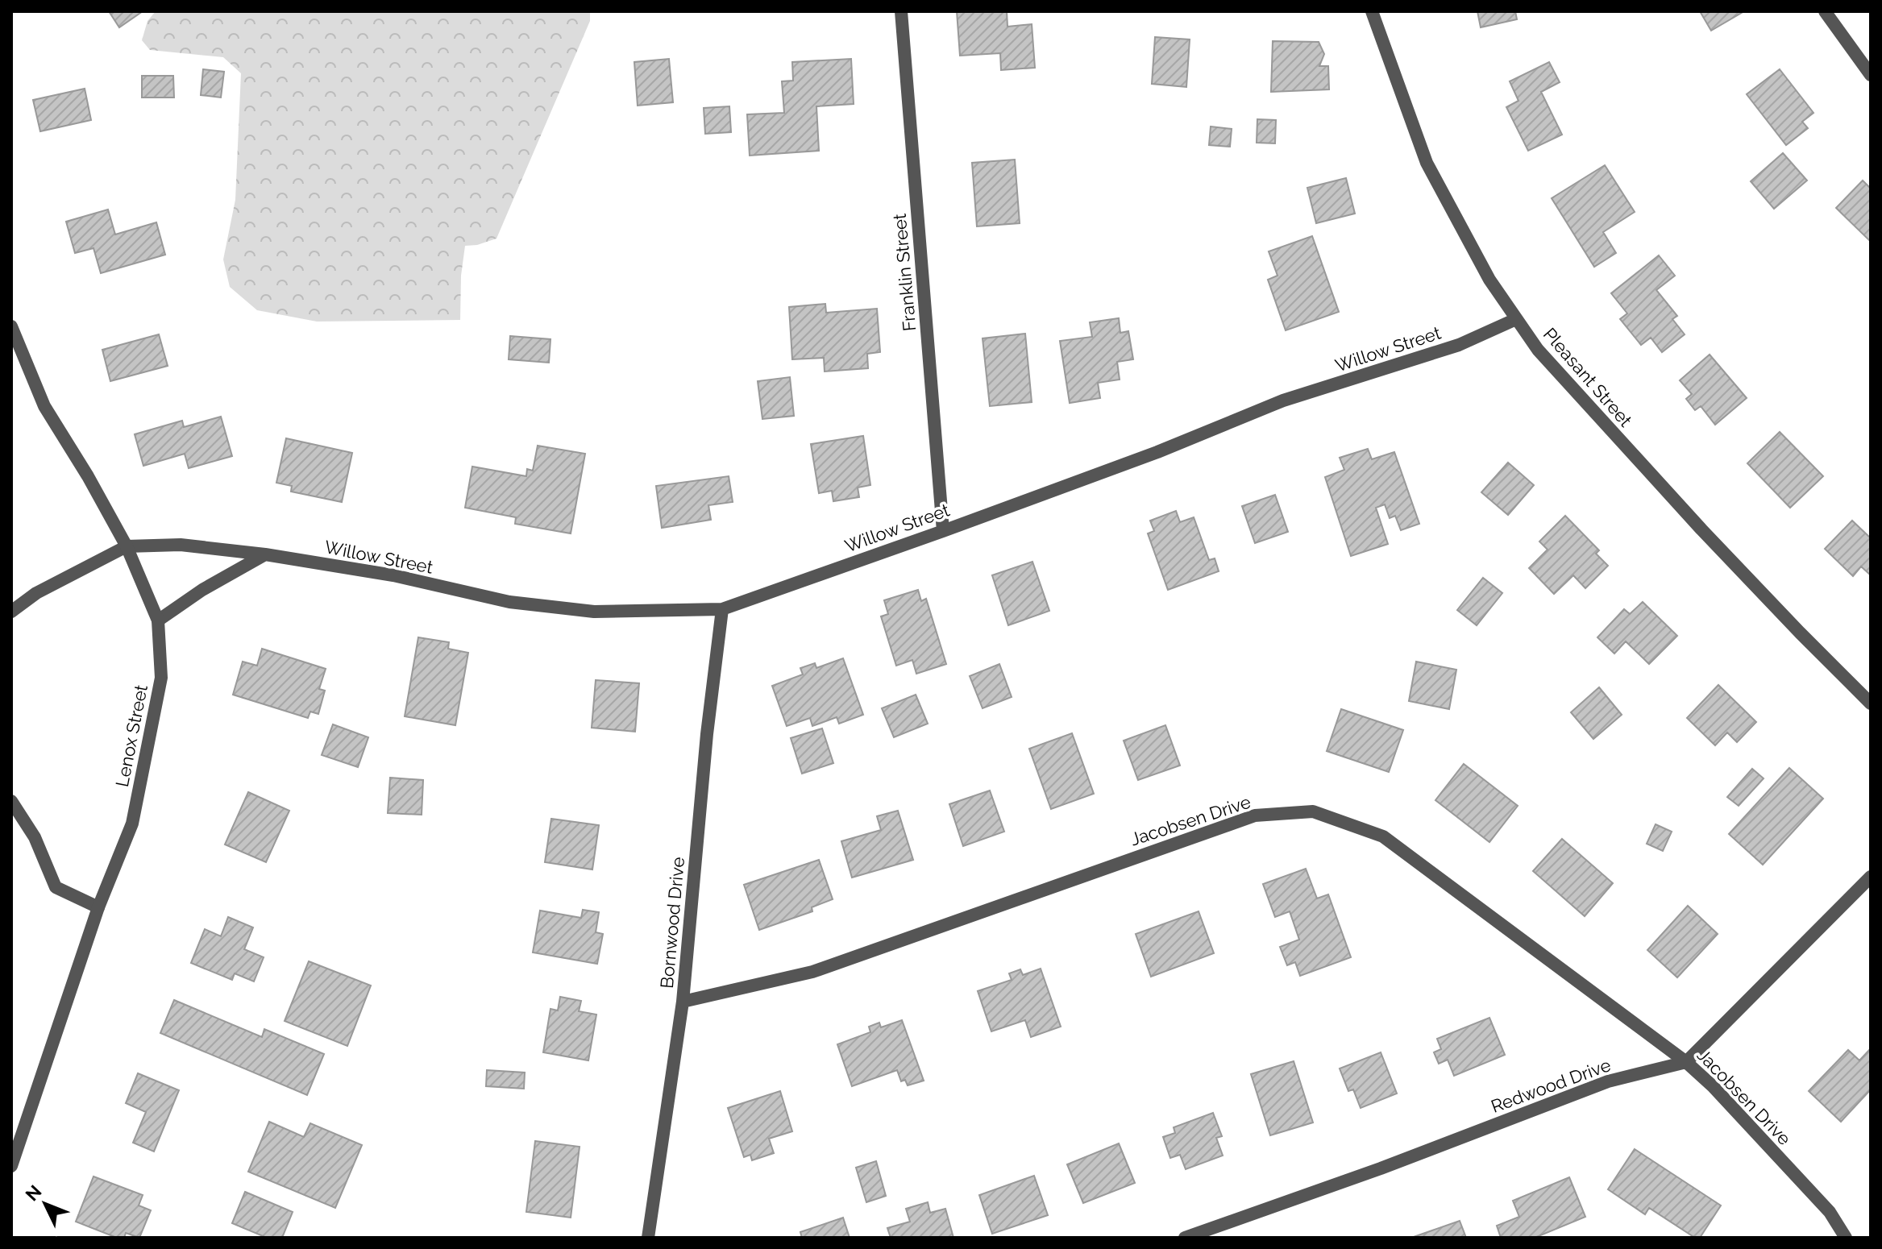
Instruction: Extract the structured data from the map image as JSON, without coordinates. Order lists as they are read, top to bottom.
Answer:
{
  "streets": {
    "street": [
      "Franklin Street",
      "Willow Street",
      "Pleasant Street",
      "Lenox Street",
      "Jacobsen Drive",
      "Bornwood Drive",
      "Redwood Drive"
    ]
  },
  "crossings": [
    ["Franklin Street", "Willow Street"],
    ["Willow Street", "Pleasant Street"],
    ["Willow Street", "Lenox Street"],
    ["Willow Street", "Bornwood Drive"],
    ["Jacobsen Drive", "Bornwood Drive"],
    ["Jacobsen Drive", "Redwood Drive"]
  ],
  "north": "top left"
}
